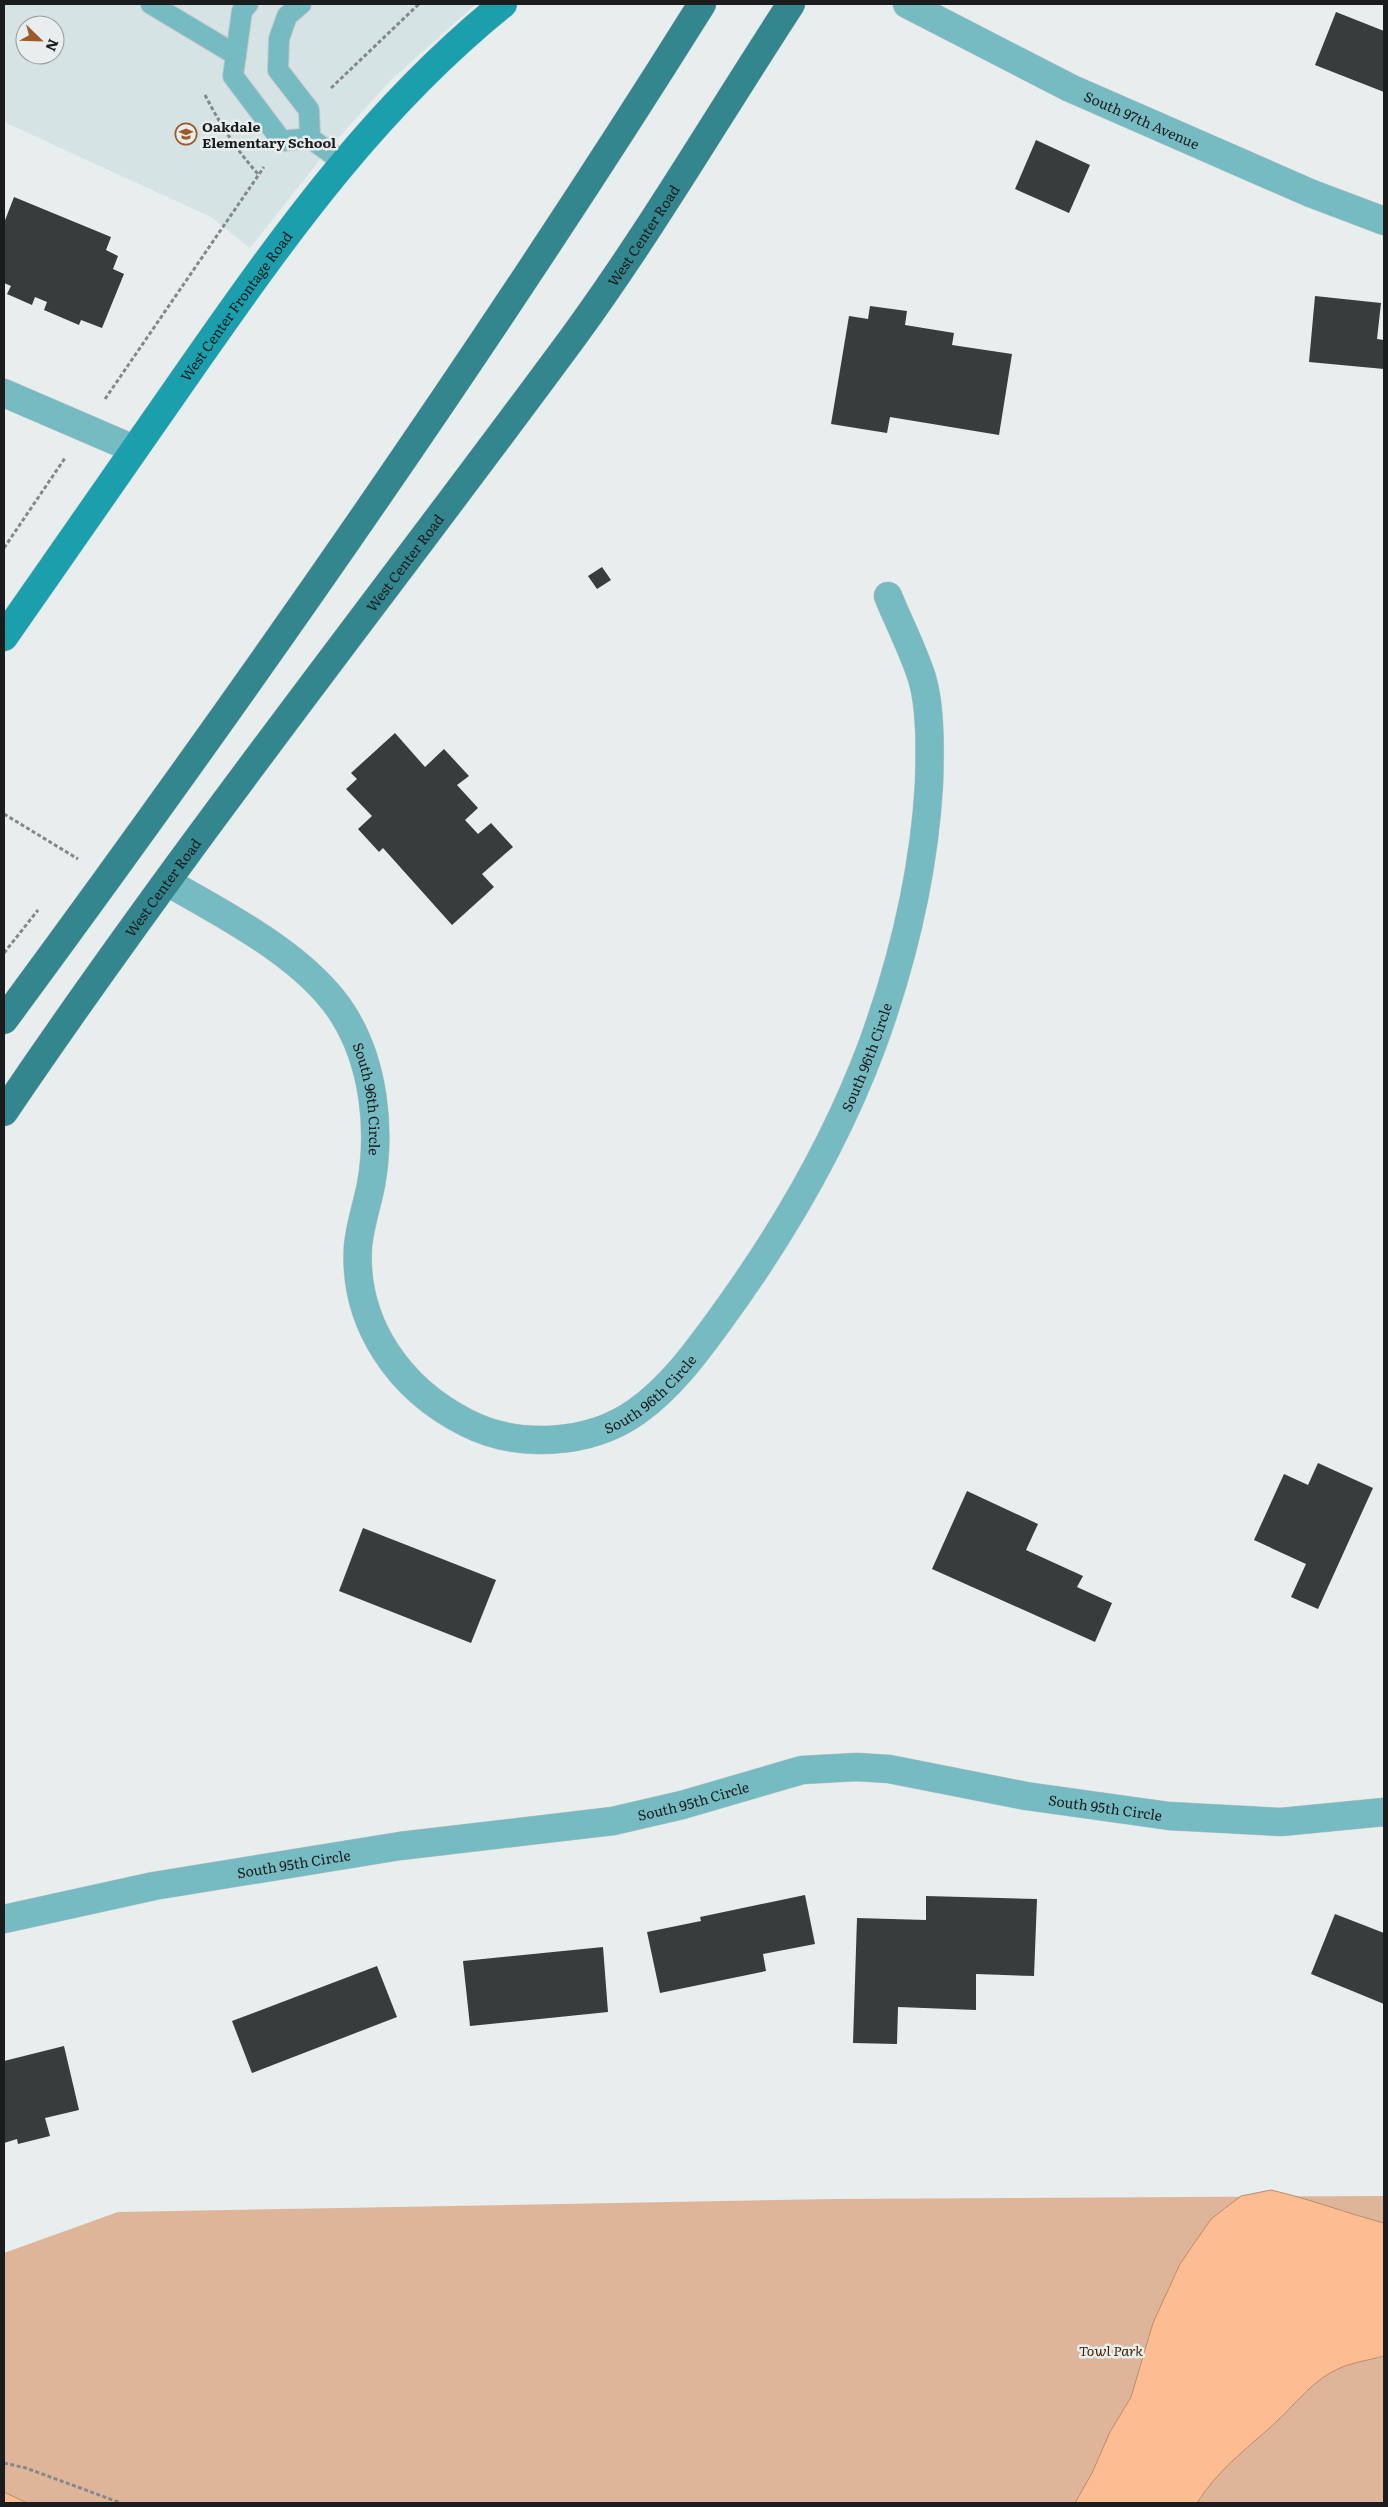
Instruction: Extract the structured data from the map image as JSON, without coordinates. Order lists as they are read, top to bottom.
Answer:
{
  "streets": {
    "main road": ["West Center Road"],
    "street": [
      "South 97th Avenue",
      "West Center Frontage Road",
      "South 96th Circle",
      "South 95th Circle"
    ]
  },
  "crossings": [
    ["West Center Road", "South 96th Circle"]
  ],
  "parks": ["Towl Park"],
  "places": {
    "school or university": ["Oakdale Elementary School"]
  },
  "north": "bottom right"
}
